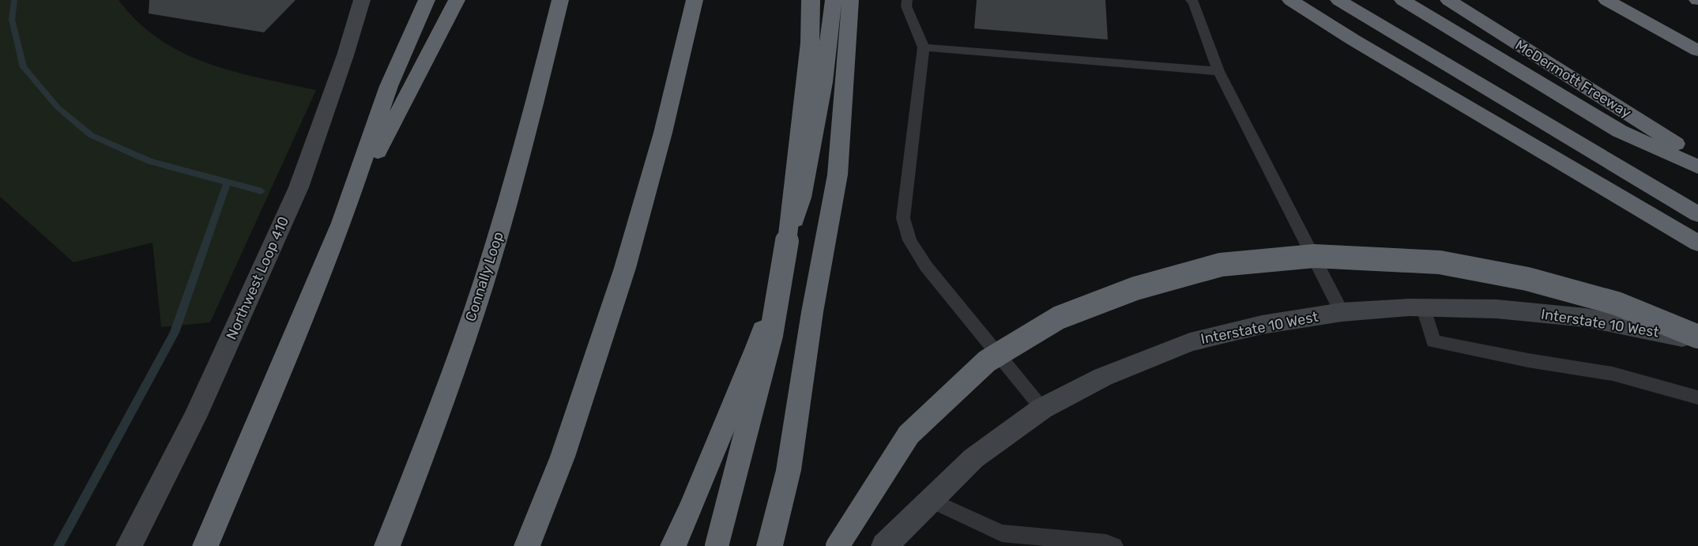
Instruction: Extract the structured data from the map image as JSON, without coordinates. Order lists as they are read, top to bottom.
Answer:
{
  "streets": {
    "highway": ["McDermott Freeway", "Connally Loop"],
    "main road": ["Northwest Loop 410", "Interstate 10 West"]
  }
}
